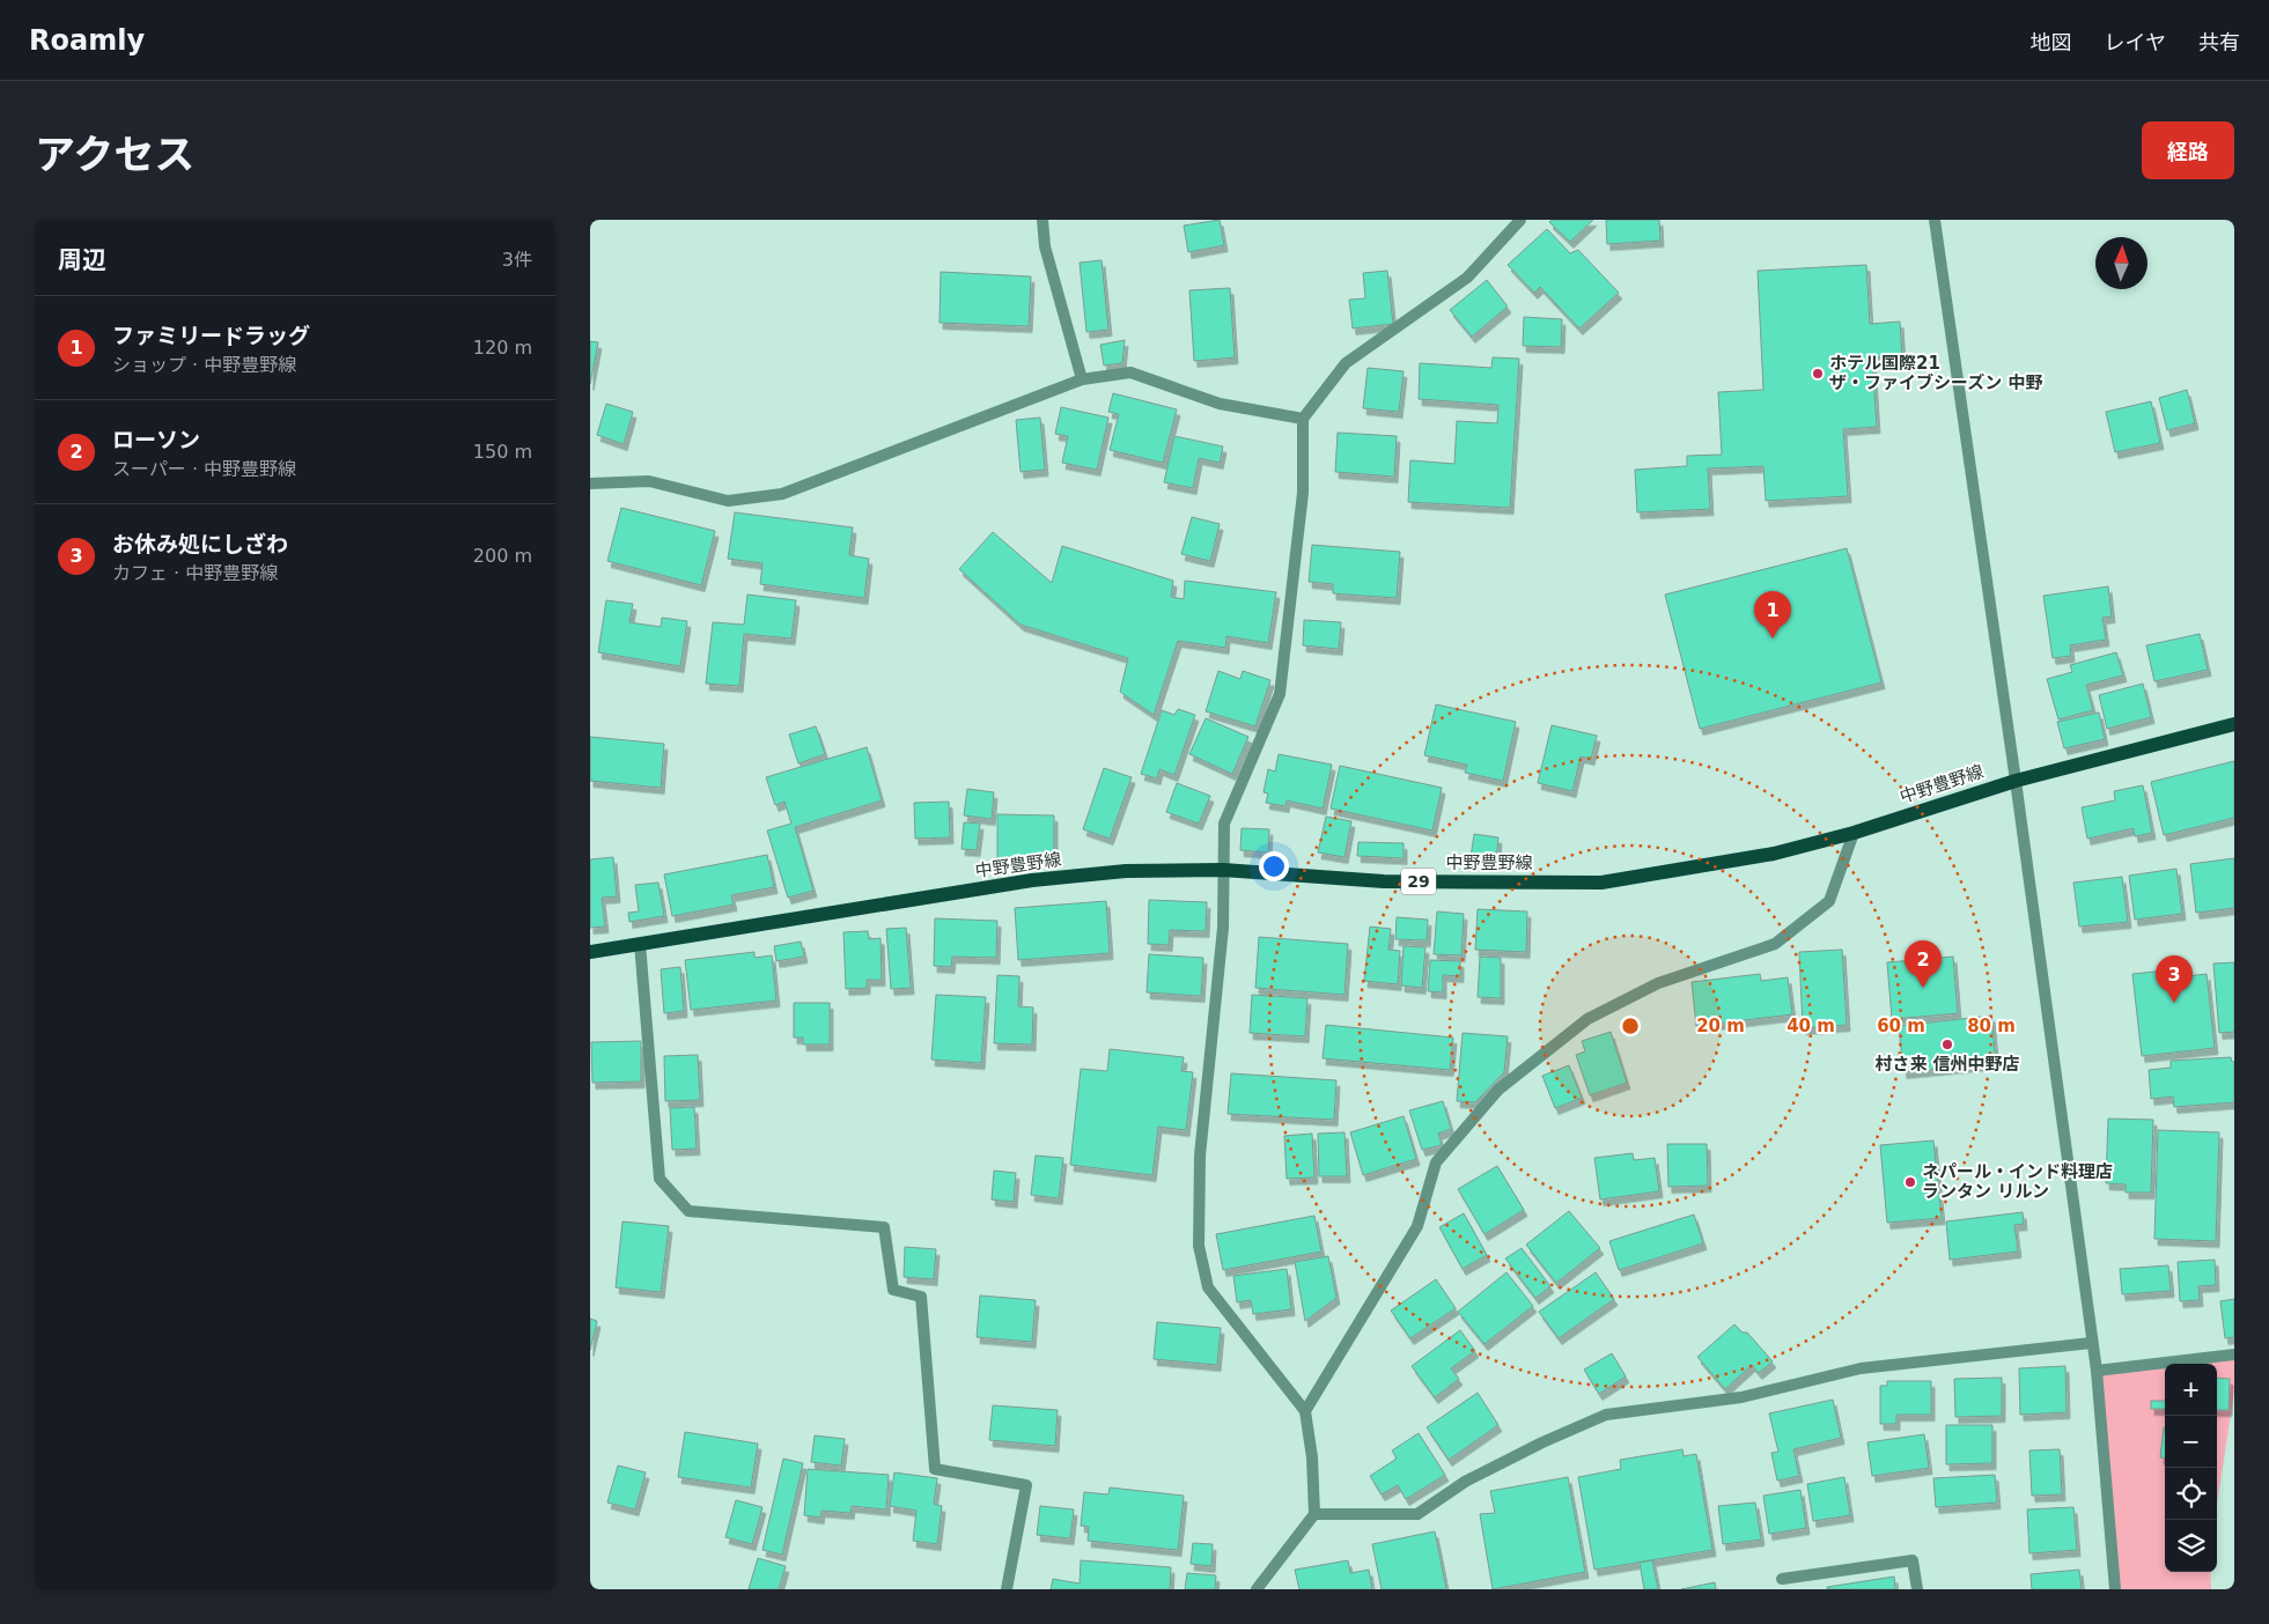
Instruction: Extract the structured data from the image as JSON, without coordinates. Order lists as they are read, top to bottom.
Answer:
{
  "streets": {
    "main road": ["中野豊野線", "29"]
  },
  "places": ["ホテル国際21 ザ・ファイブシーズン 中野", "村さ来 信州中野店", "ネパール・インド料理店 ランタン リルン"],
  "north": "top",
  "page": {
    "header": "Roamly",
    "nav": ["地図", "レイヤ", "共有"],
    "title": "アクセス",
    "buttons": "経路",
    "heading": ["周辺", "3件"],
    "list": [
      {
        "mark": "1",
        "name": "ファミリードラッグ",
        "note": "ショップ · 中野豊野線",
        "value": "120 m"
      },
      {
        "mark": "2",
        "name": "ローソン",
        "note": "スーパー · 中野豊野線",
        "value": "150 m"
      },
      {
        "mark": "3",
        "name": "お休み処にしざわ",
        "note": "カフェ · 中野豊野線",
        "value": "200 m"
      }
    ],
    "pins": ["1", "2", "3"],
    "map_buttons": ["+", "−"]
  },
  "rings": [
    "20 m",
    "40 m",
    "60 m",
    "80 m"
  ]
}
